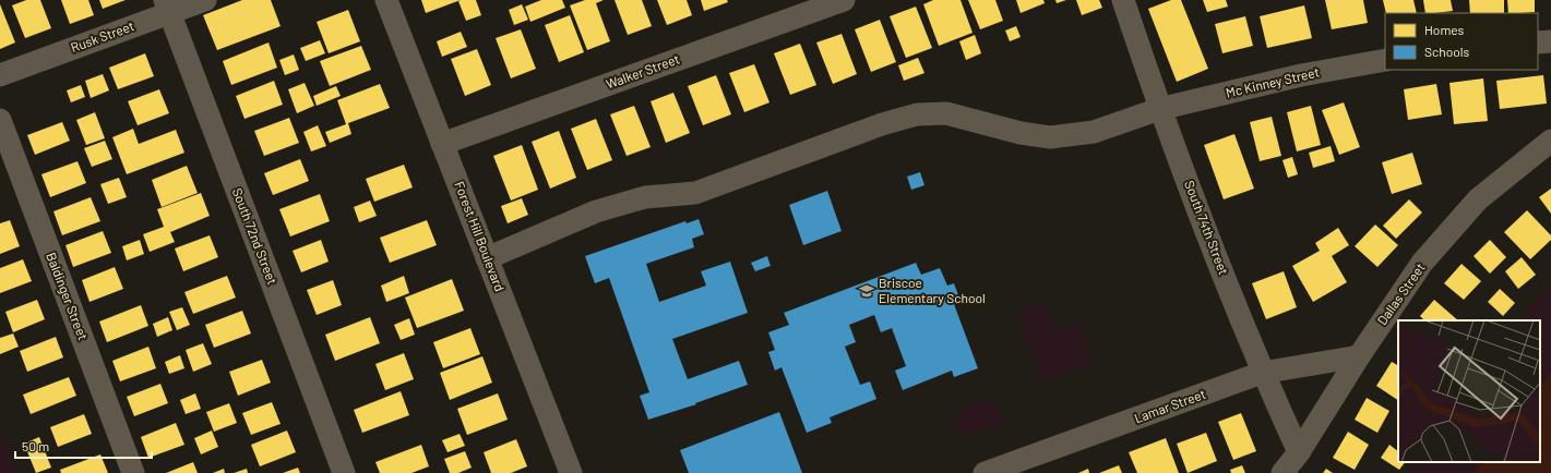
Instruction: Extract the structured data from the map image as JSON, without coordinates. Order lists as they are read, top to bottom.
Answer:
{
  "streets": {
    "street": [
      "Rusk Street",
      "Walker Street",
      "Mc Kinney Street",
      "South 74th Street",
      "South 72nd Street",
      "Forest Hill Boulevard",
      "Dallas Street",
      "Baldinger Street",
      "Lamar Street"
    ]
  },
  "crossings": [
    ["Rusk Street", "South 72nd Street"],
    ["Walker Street", "Forest Hill Boulevard"],
    ["Mc Kinney Street", "South 74th Street"],
    ["Mc Kinney Street", "Forest Hill Boulevard"],
    ["South 74th Street", "Dallas Street"],
    ["South 74th Street", "Lamar Street"],
    ["Dallas Street", "Lamar Street"]
  ],
  "places": {
    "school or university": ["Briscoe Elementary School"]
  },
  "legend": ["Homes", "Schools"],
  "scale_bar": "50 m"
}
